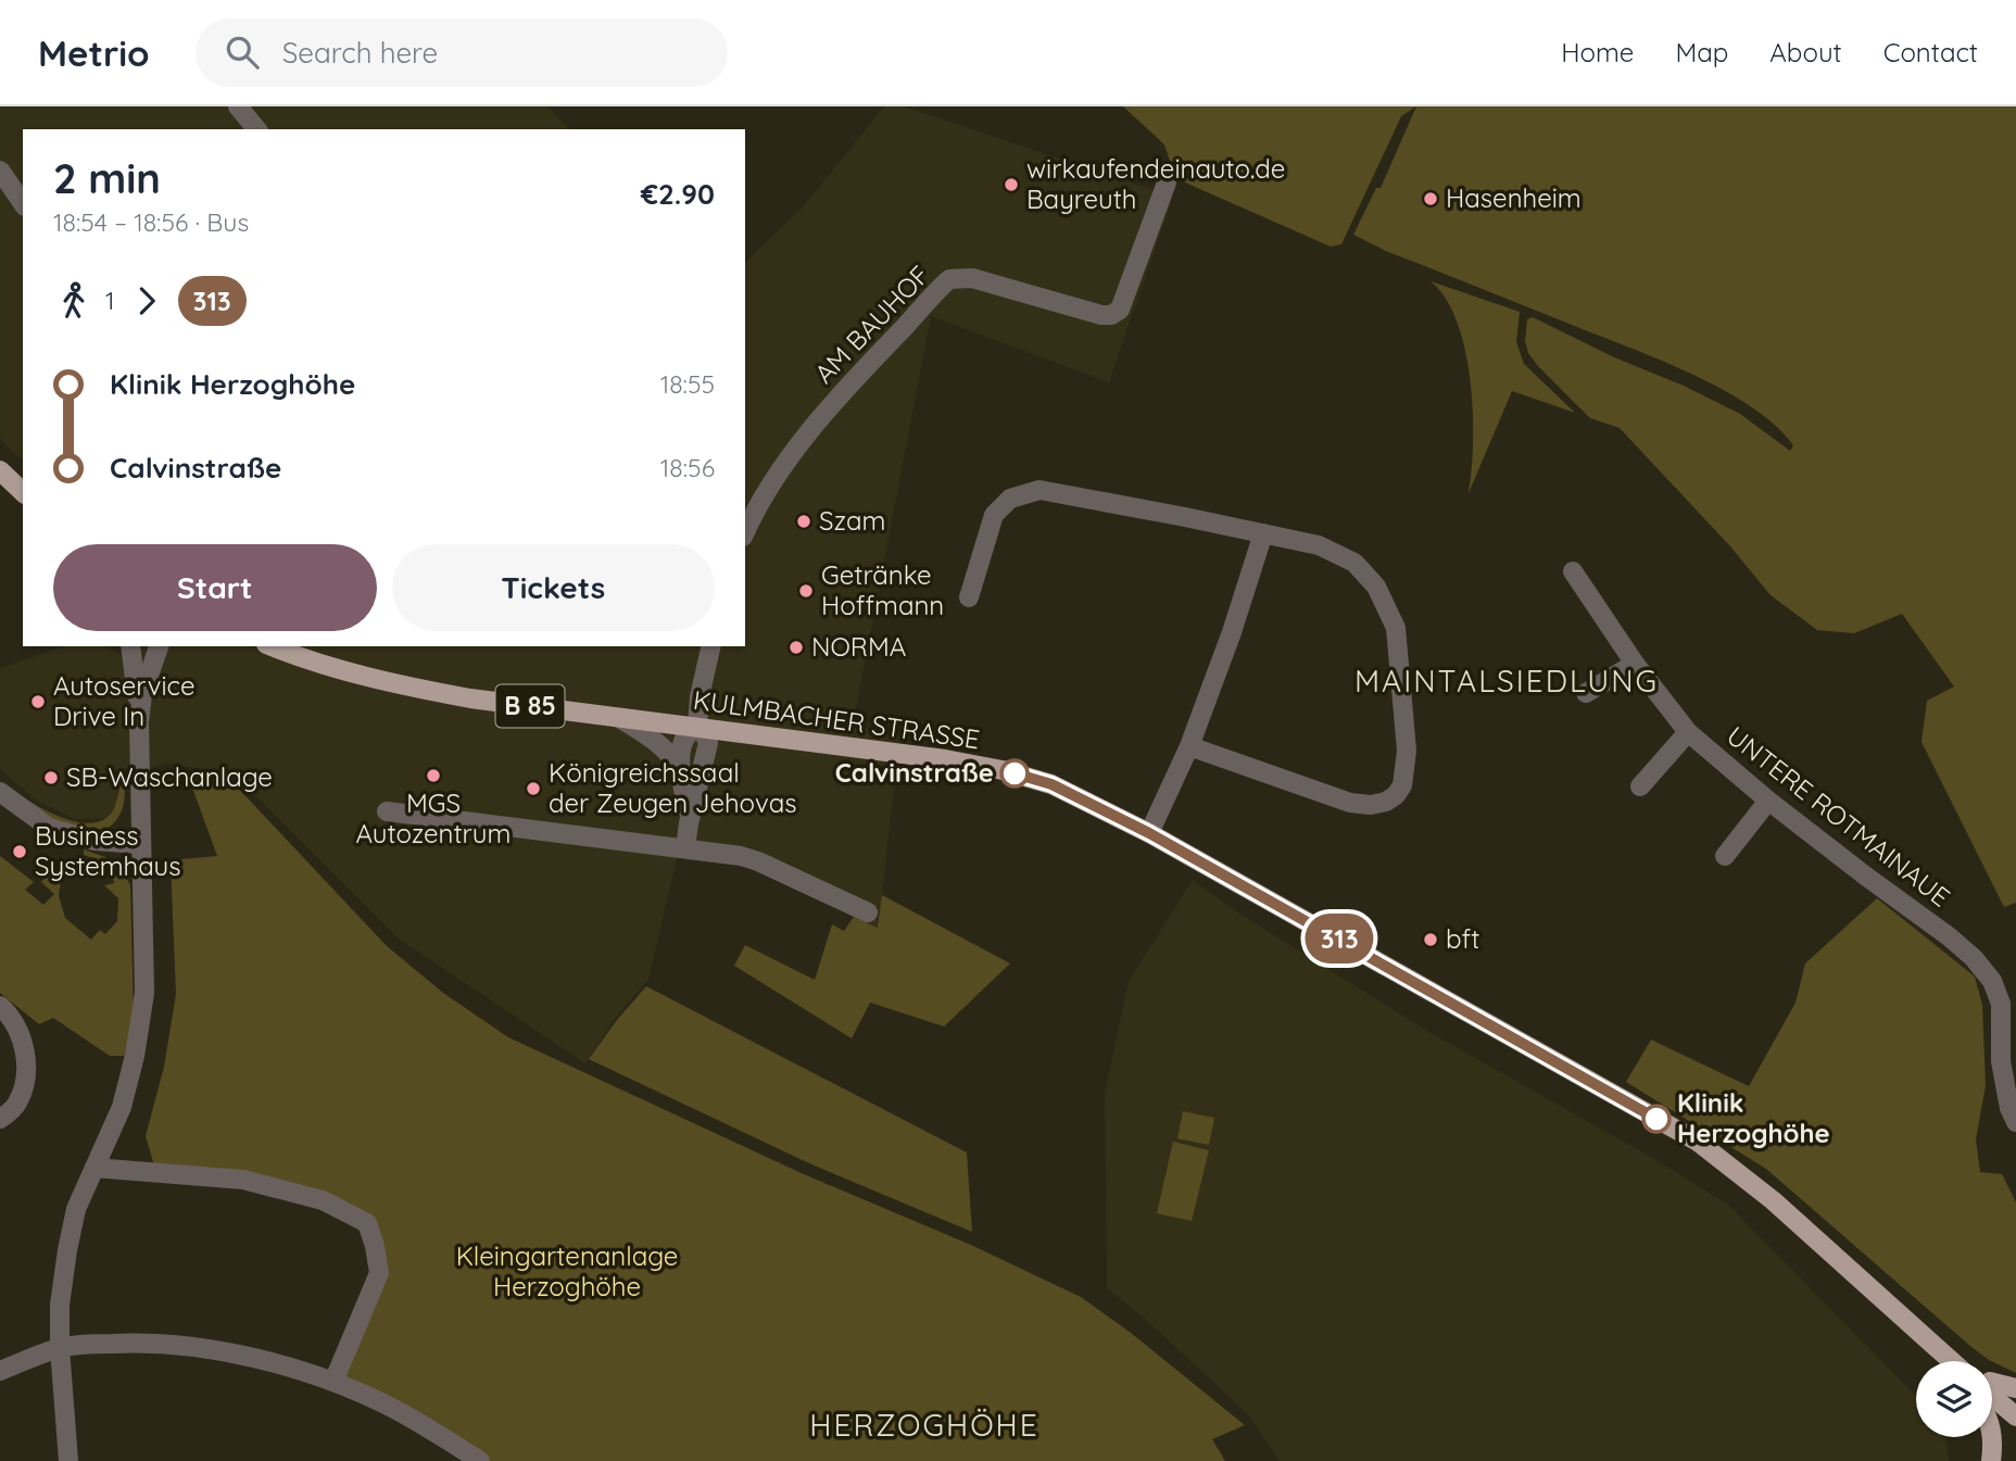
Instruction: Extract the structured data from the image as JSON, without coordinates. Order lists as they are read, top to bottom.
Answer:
{
  "streets": {
    "main road": ["B 85", "KULMBACHER STRASSE"],
    "street": ["AM BAUHOF", "UNTERE ROTMAINAUE"]
  },
  "districts": ["MAINTALSIEDLUNG", "HERZOGHÖHE"],
  "parks": ["Kleingartenanlage Herzoghöhe"],
  "places": [
    "wirkaufendeinauto.de Bayreuth",
    "Hasenheim",
    "Szam",
    "Getränke Hoffmann",
    "NORMA",
    "Autoservice Drive In",
    "Calvinstraße",
    "MGS Autozentrum",
    "SB-Waschanlage",
    "Königreichssaal der Zeugen Jehovas",
    "Business Systemhaus",
    "bft",
    "Klinik Herzoghöhe"
  ],
  "lines": ["bus line 313"],
  "page": {
    "header": "Metrio",
    "search": "Search here",
    "nav": [
      "Home",
      "Map",
      "About",
      "Contact"
    ],
    "on_map": "313",
    "heading": ["2 min", "18:54 – 18:56 · Bus", "€2.90"],
    "legs": ["1", "313"],
    "list": [
      {
        "name": "Klinik Herzoghöhe",
        "value": "18:55"
      },
      {
        "name": "Calvinstraße",
        "value": "18:56"
      }
    ],
    "buttons": ["Start", "Tickets"]
  }
}
